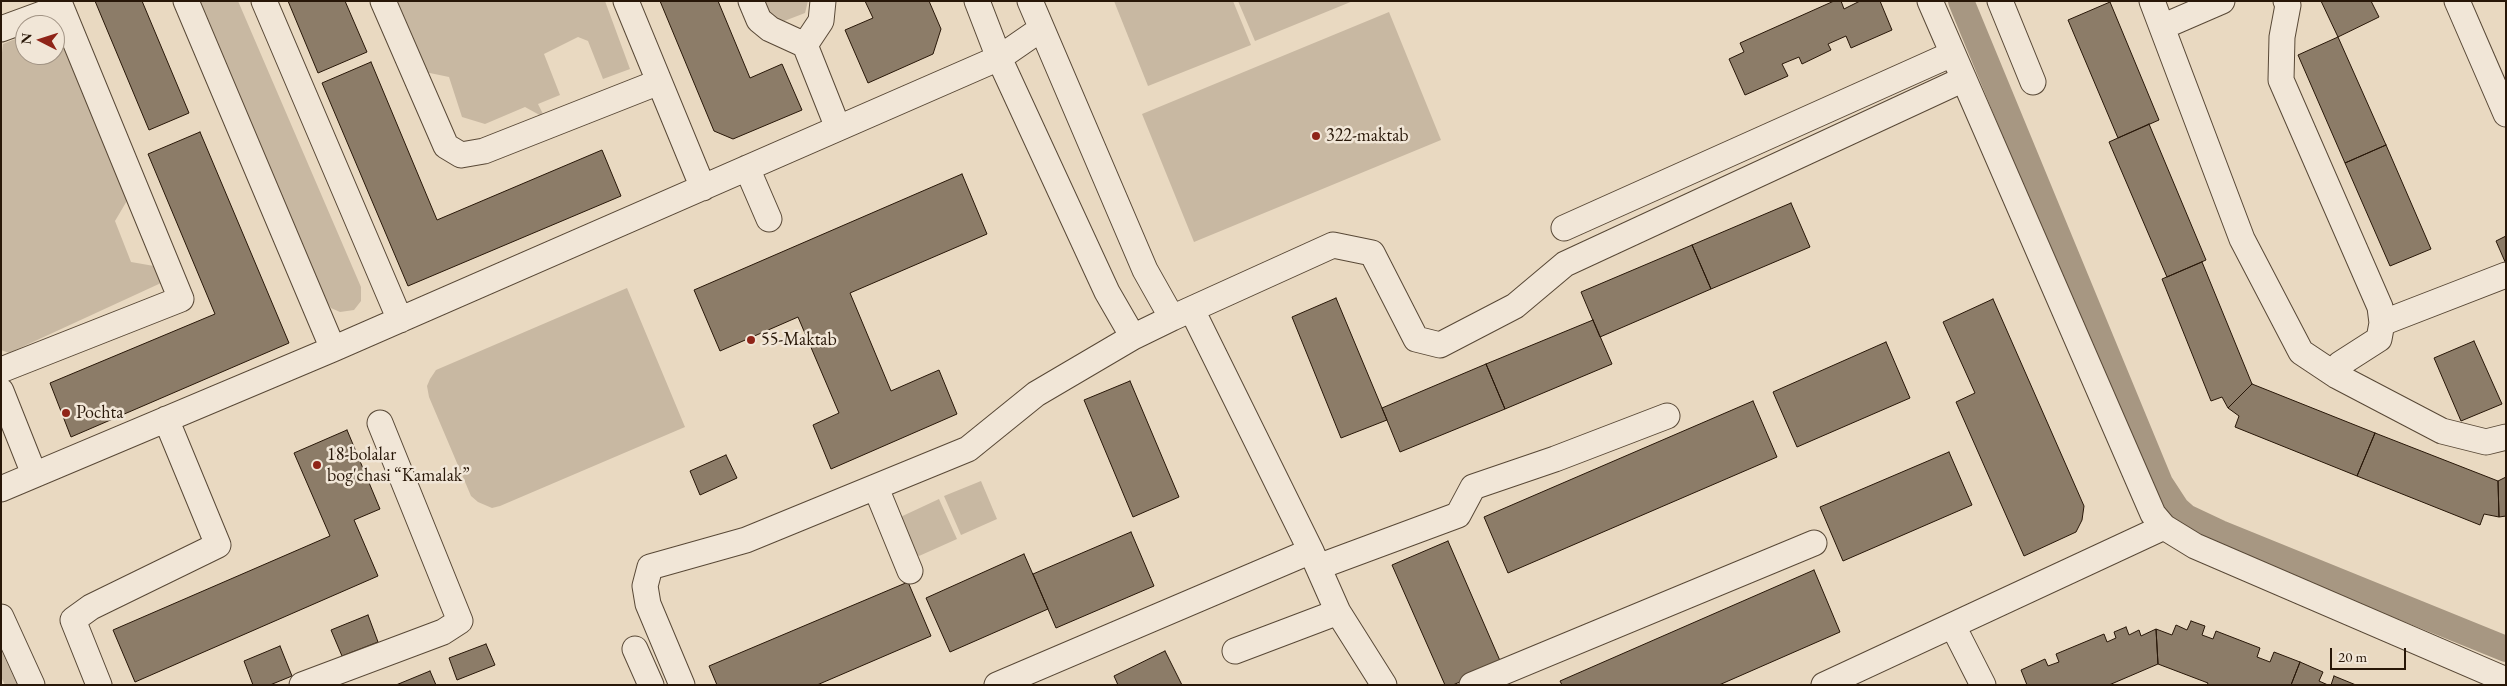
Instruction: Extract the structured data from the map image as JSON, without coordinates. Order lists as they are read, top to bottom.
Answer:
{
  "places": [
    "322-maktab",
    "55-Maktab",
    "Pochta",
    "18-bolalar bog'chasi “Kamalak”"
  ],
  "scale_bar": "20 m",
  "north": "left"
}
